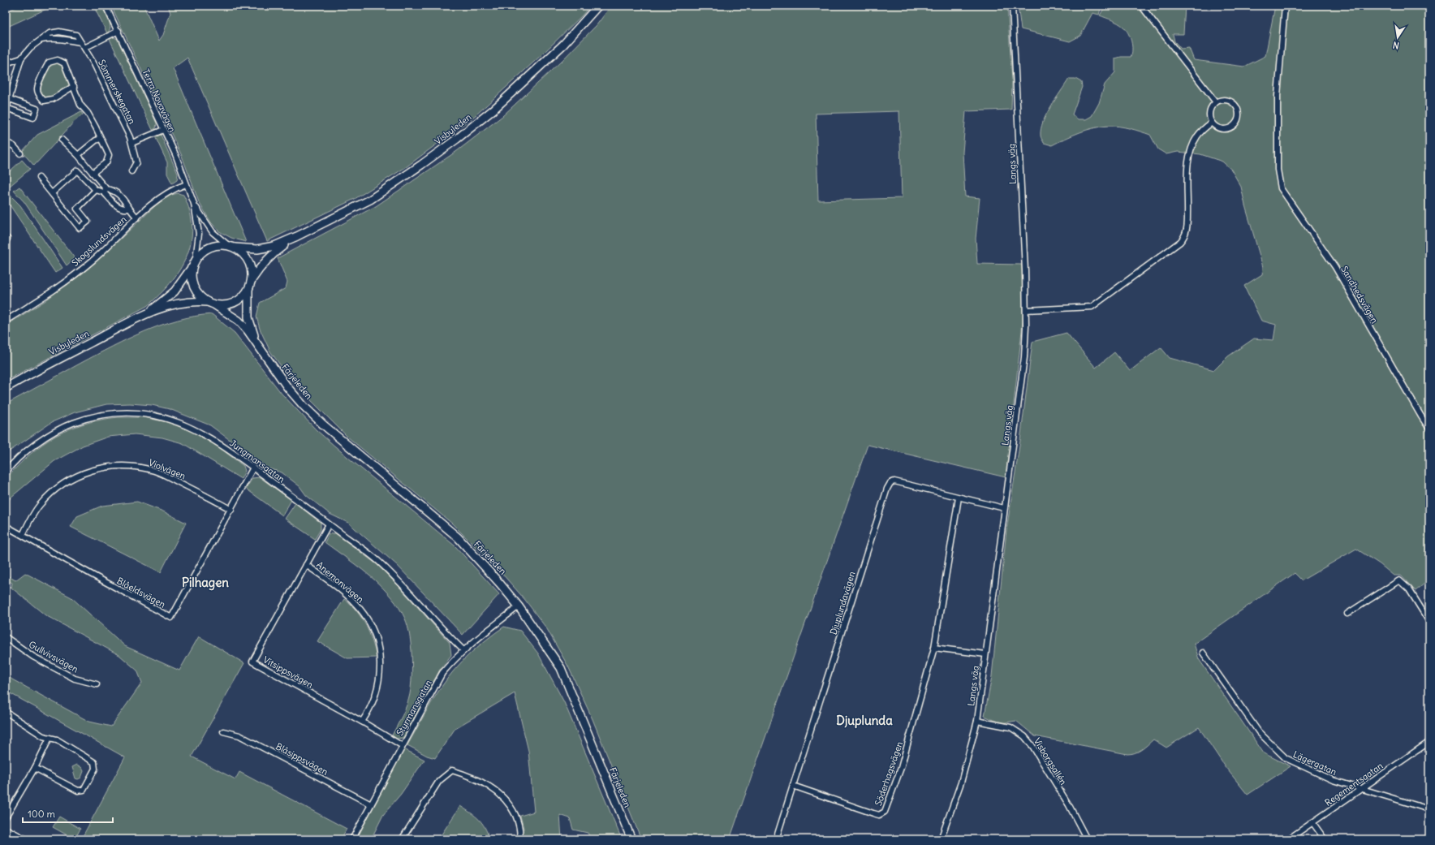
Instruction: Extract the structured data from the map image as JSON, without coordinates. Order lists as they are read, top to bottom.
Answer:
{
  "streets": {
    "main road": ["Visbyleden", "Färjeleden"],
    "street": [
      "Sömmerskegatan",
      "Terra Novavägen",
      "Langs väg",
      "Skogslundsvägen",
      "Sandhedsvägen",
      "Jungmansgatan",
      "Violvägen",
      "Anemonvägen",
      "Blåeldsvägen",
      "Djuplundavägen",
      "Gullvivsvägen",
      "Vitsippsvägen",
      "Styrmansgatan",
      "Blåsippsvägen",
      "Visborgsallén",
      "Lägergatan",
      "Söderhagsvägen",
      "Regementsgatan"
    ]
  },
  "crossings": [
    ["Terra Novavägen", "Visbyleden"],
    ["Terra Novavägen", "Skogslundsvägen"],
    ["Terra Novavägen", "Färjeleden"],
    ["Visbyleden", "Färjeleden"],
    ["Langs väg", "Djuplundavägen"],
    ["Langs väg", "Visborgsallén"],
    ["Färjeleden", "Styrmansgatan"],
    ["Jungmansgatan", "Blåeldsvägen"],
    ["Jungmansgatan", "Vitsippsvägen"],
    ["Jungmansgatan", "Styrmansgatan"],
    ["Violvägen", "Blåeldsvägen"],
    ["Anemonvägen", "Vitsippsvägen"],
    ["Djuplundavägen", "Söderhagsvägen"],
    ["Vitsippsvägen", "Styrmansgatan"],
    ["Styrmansgatan", "Blåsippsvägen"],
    ["Lägergatan", "Regementsgatan"]
  ],
  "districts": ["Pilhagen", "Djuplunda"],
  "scale_bar": "100 m",
  "north": "bottom"
}
